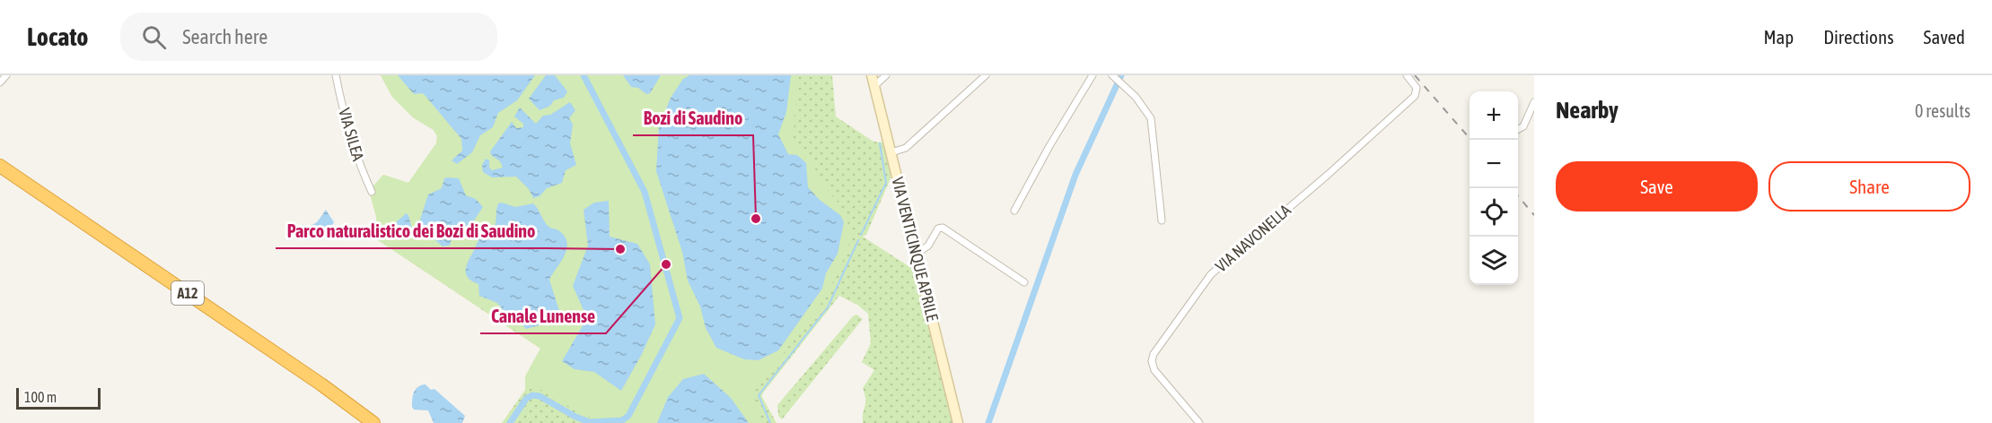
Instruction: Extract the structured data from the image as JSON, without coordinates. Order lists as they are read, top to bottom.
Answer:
{
  "streets": {
    "highway": ["A12"],
    "main road": ["VIA VENTICINQUE APRILE"],
    "street": ["VIA SILEA", "VIA NAVONELLA"]
  },
  "places": ["Bozi di Saudino", "Parco naturalistico dei Bozi di Saudino", "Canale Lunense"],
  "scale_bar": "100 m",
  "page": {
    "header": "Locato",
    "search": "Search here",
    "nav": ["Map", "Directions", "Saved"],
    "heading": ["Nearby", "0 results"],
    "map_buttons": ["+", "−"],
    "buttons": ["Save", "Share"],
    "scale": "100 m"
  }
}
